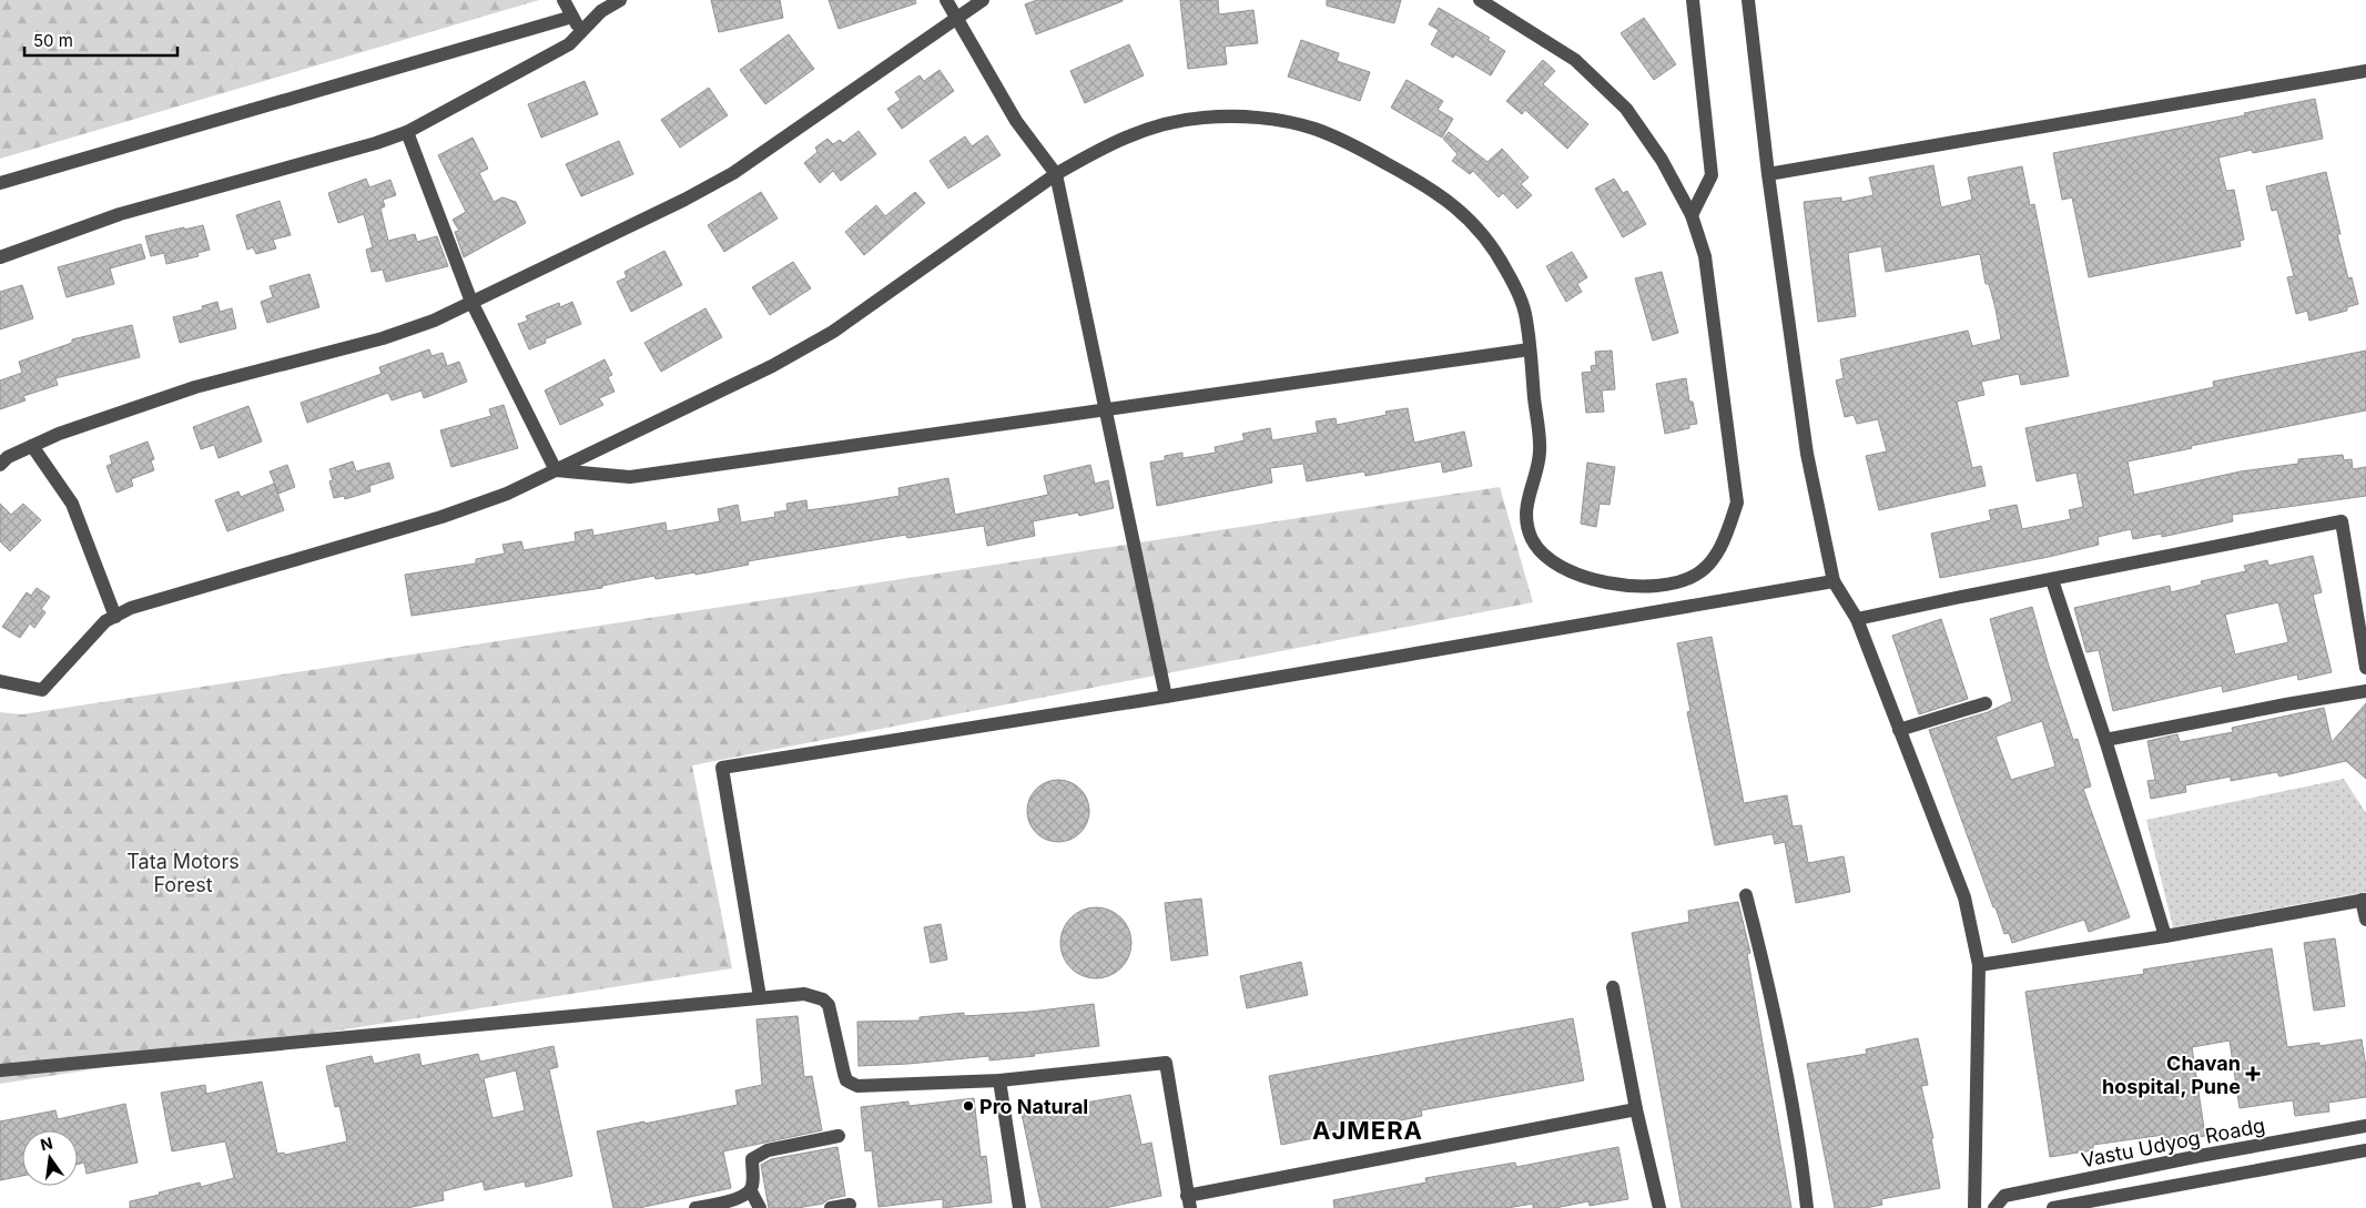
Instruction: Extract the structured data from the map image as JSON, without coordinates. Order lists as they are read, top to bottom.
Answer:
{
  "streets": {
    "street": ["Vastu Udyog Roadg"]
  },
  "districts": ["AJMERA"],
  "parks": ["Tata Motors Forest"],
  "places": {
    "health": ["Chavan hospital, Pune"],
    "other": ["Pro Natural"]
  },
  "scale_bar": "50 m",
  "north": "top"
}
